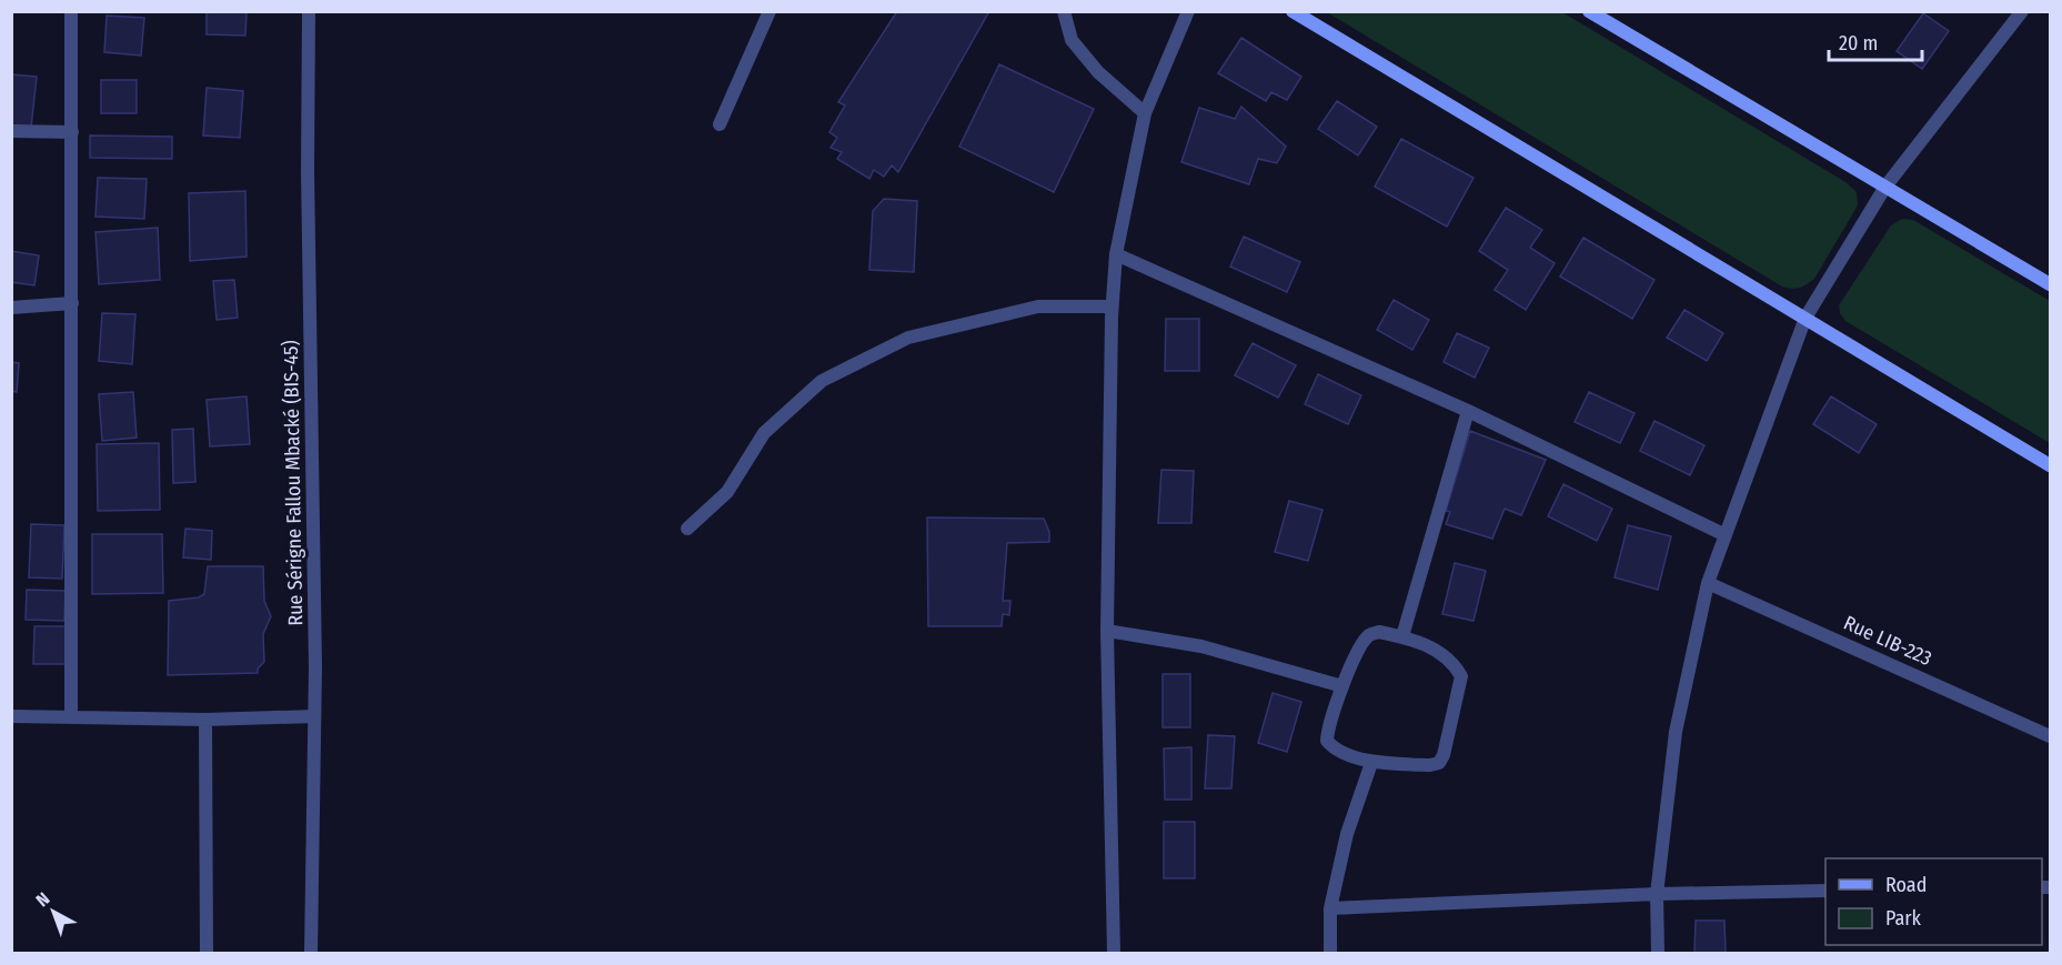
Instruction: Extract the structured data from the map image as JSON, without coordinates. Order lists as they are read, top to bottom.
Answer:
{
  "streets": {
    "street": ["Rue Sérigne Fallou Mbacké (BIS-45)", "Rue LIB-223"]
  },
  "legend": ["Road", "Park"],
  "scale_bar": "20 m",
  "north": "top left"
}
